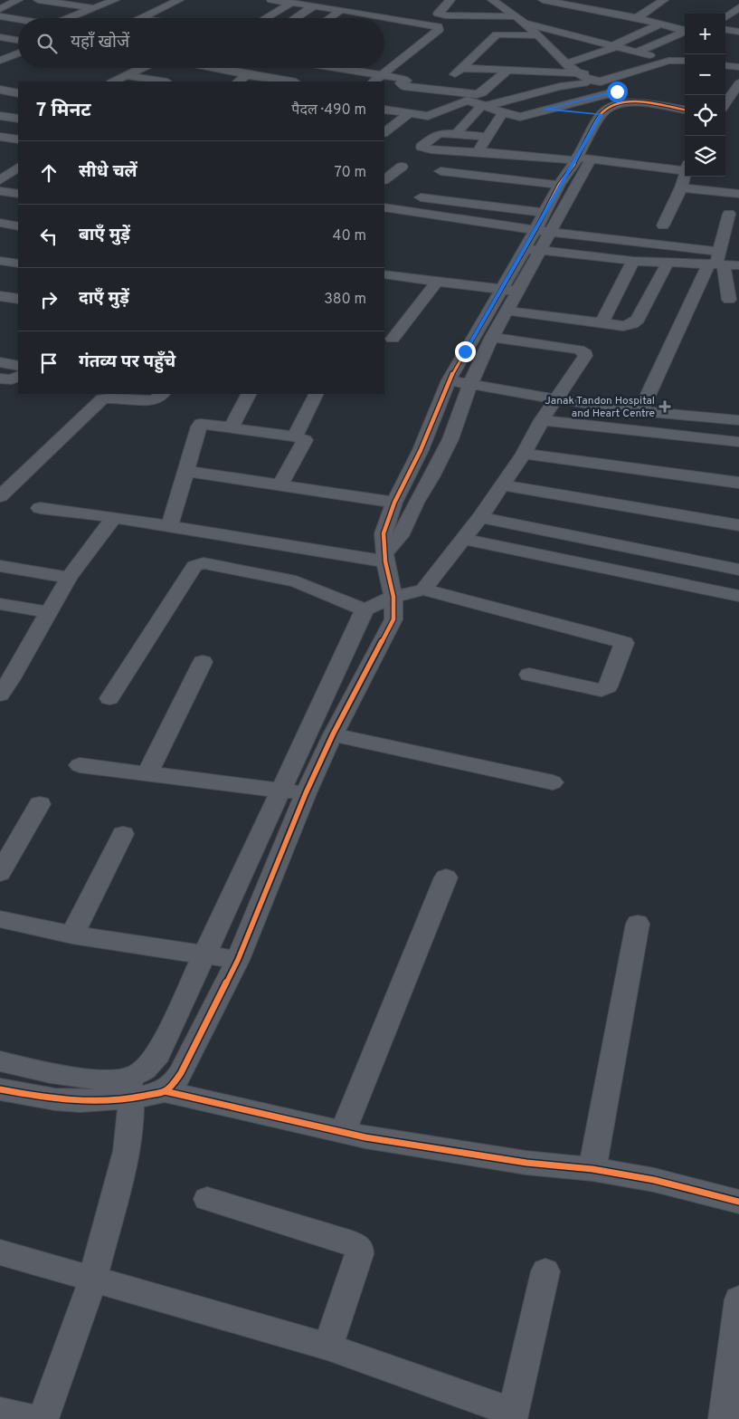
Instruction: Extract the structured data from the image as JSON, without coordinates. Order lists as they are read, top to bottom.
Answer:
{
  "places": {
    "health": ["Janak Tandon Hospital and Heart Centre"]
  },
  "page": {
    "map_buttons": ["+", "−"],
    "search": "यहाँ खोजें",
    "heading": ["7 मिनट", "पैदल · 490 m"],
    "list": [
      ["सीधे चलें", "70 m"],
      ["बाएँ मुड़ें", "40 m"],
      ["दाएँ मुड़ें", "380 m"],
      "गंतव्य पर पहुँचे"
    ]
  }
}
